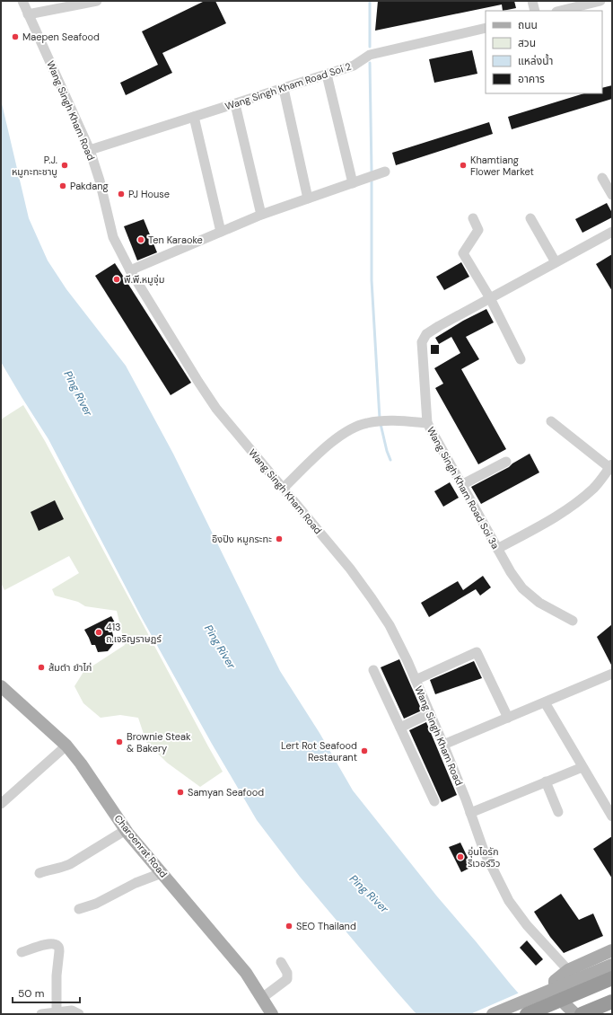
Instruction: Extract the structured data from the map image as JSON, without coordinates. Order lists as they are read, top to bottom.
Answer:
{
  "streets": {
    "main road": ["Charoenrat Road"],
    "street": ["Wang Singh Kham Road Soi 2", "Wang Singh Kham Road", "Wang Singh Kham Road Soi 3a"]
  },
  "crossings": [
    ["Wang Singh Kham Road Soi 2", "Wang Singh Kham Road"],
    ["Wang Singh Kham Road", "Wang Singh Kham Road Soi 3a"]
  ],
  "water": ["Ping River"],
  "places": [
    "Maepen Seafood",
    "P.J. หมูกะทะชาบู",
    "Khamtiang Flower Market",
    "Pakdang",
    "PJ House",
    "Ten Karaoke",
    "พี.พี.หมูจุ่ม",
    "อิงปิง หมูกระทะ",
    "413 ถ.เจริญราษฏร์",
    "ส้มตำ ยำไก่",
    "Brownie Steak & Bakery",
    "Lert Rot Seafood Restaurant",
    "Samyan Seafood",
    "อุ่นไอรัก ริเวอร์วิว",
    "SEO Thailand"
  ],
  "legend": [
    "ถนน",
    "สวน",
    "แหล่งน้ำ",
    "อาคาร"
  ],
  "scale_bar": "50 m"
}
